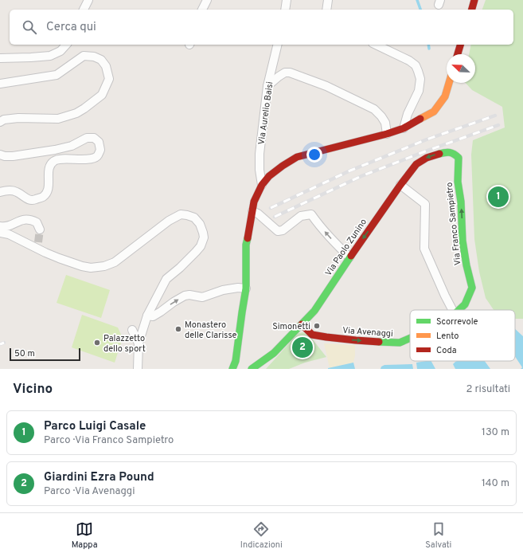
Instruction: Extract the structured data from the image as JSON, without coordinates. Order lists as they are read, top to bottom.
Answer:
{
  "streets": {
    "street": [
      "Via Aurelio Baisi",
      "Via Franco Sampietro",
      "Via Paolo Zunino",
      "Via Avenaggi"
    ]
  },
  "crossings": [
    ["Via Franco Sampietro", "Via Paolo Zunino"],
    ["Via Franco Sampietro", "Via Avenaggi"],
    ["Via Paolo Zunino", "Via Avenaggi"]
  ],
  "one_way": ["Via Avenaggi"],
  "places": ["Simonetti", "Monastero delle Clarisse", "Palazzetto dello sport"],
  "legend": ["Scorrevole", "Lento", "Coda"],
  "scale_bar": "50 m",
  "north": "top left",
  "page": {
    "search": "Cerca qui",
    "pins": ["1", "2"],
    "scale": "50 m",
    "heading": ["Vicino", "2 risultati"],
    "list": [
      {
        "mark": "1",
        "name": "Parco Luigi Casale",
        "note": "Parco · Via Franco Sampietro",
        "value": "130 m"
      },
      {
        "mark": "2",
        "name": "Giardini Ezra Pound",
        "note": "Parco · Via Avenaggi",
        "value": "140 m"
      }
    ],
    "nav": ["Mappa", "Indicazioni", "Salvati"]
  }
}
